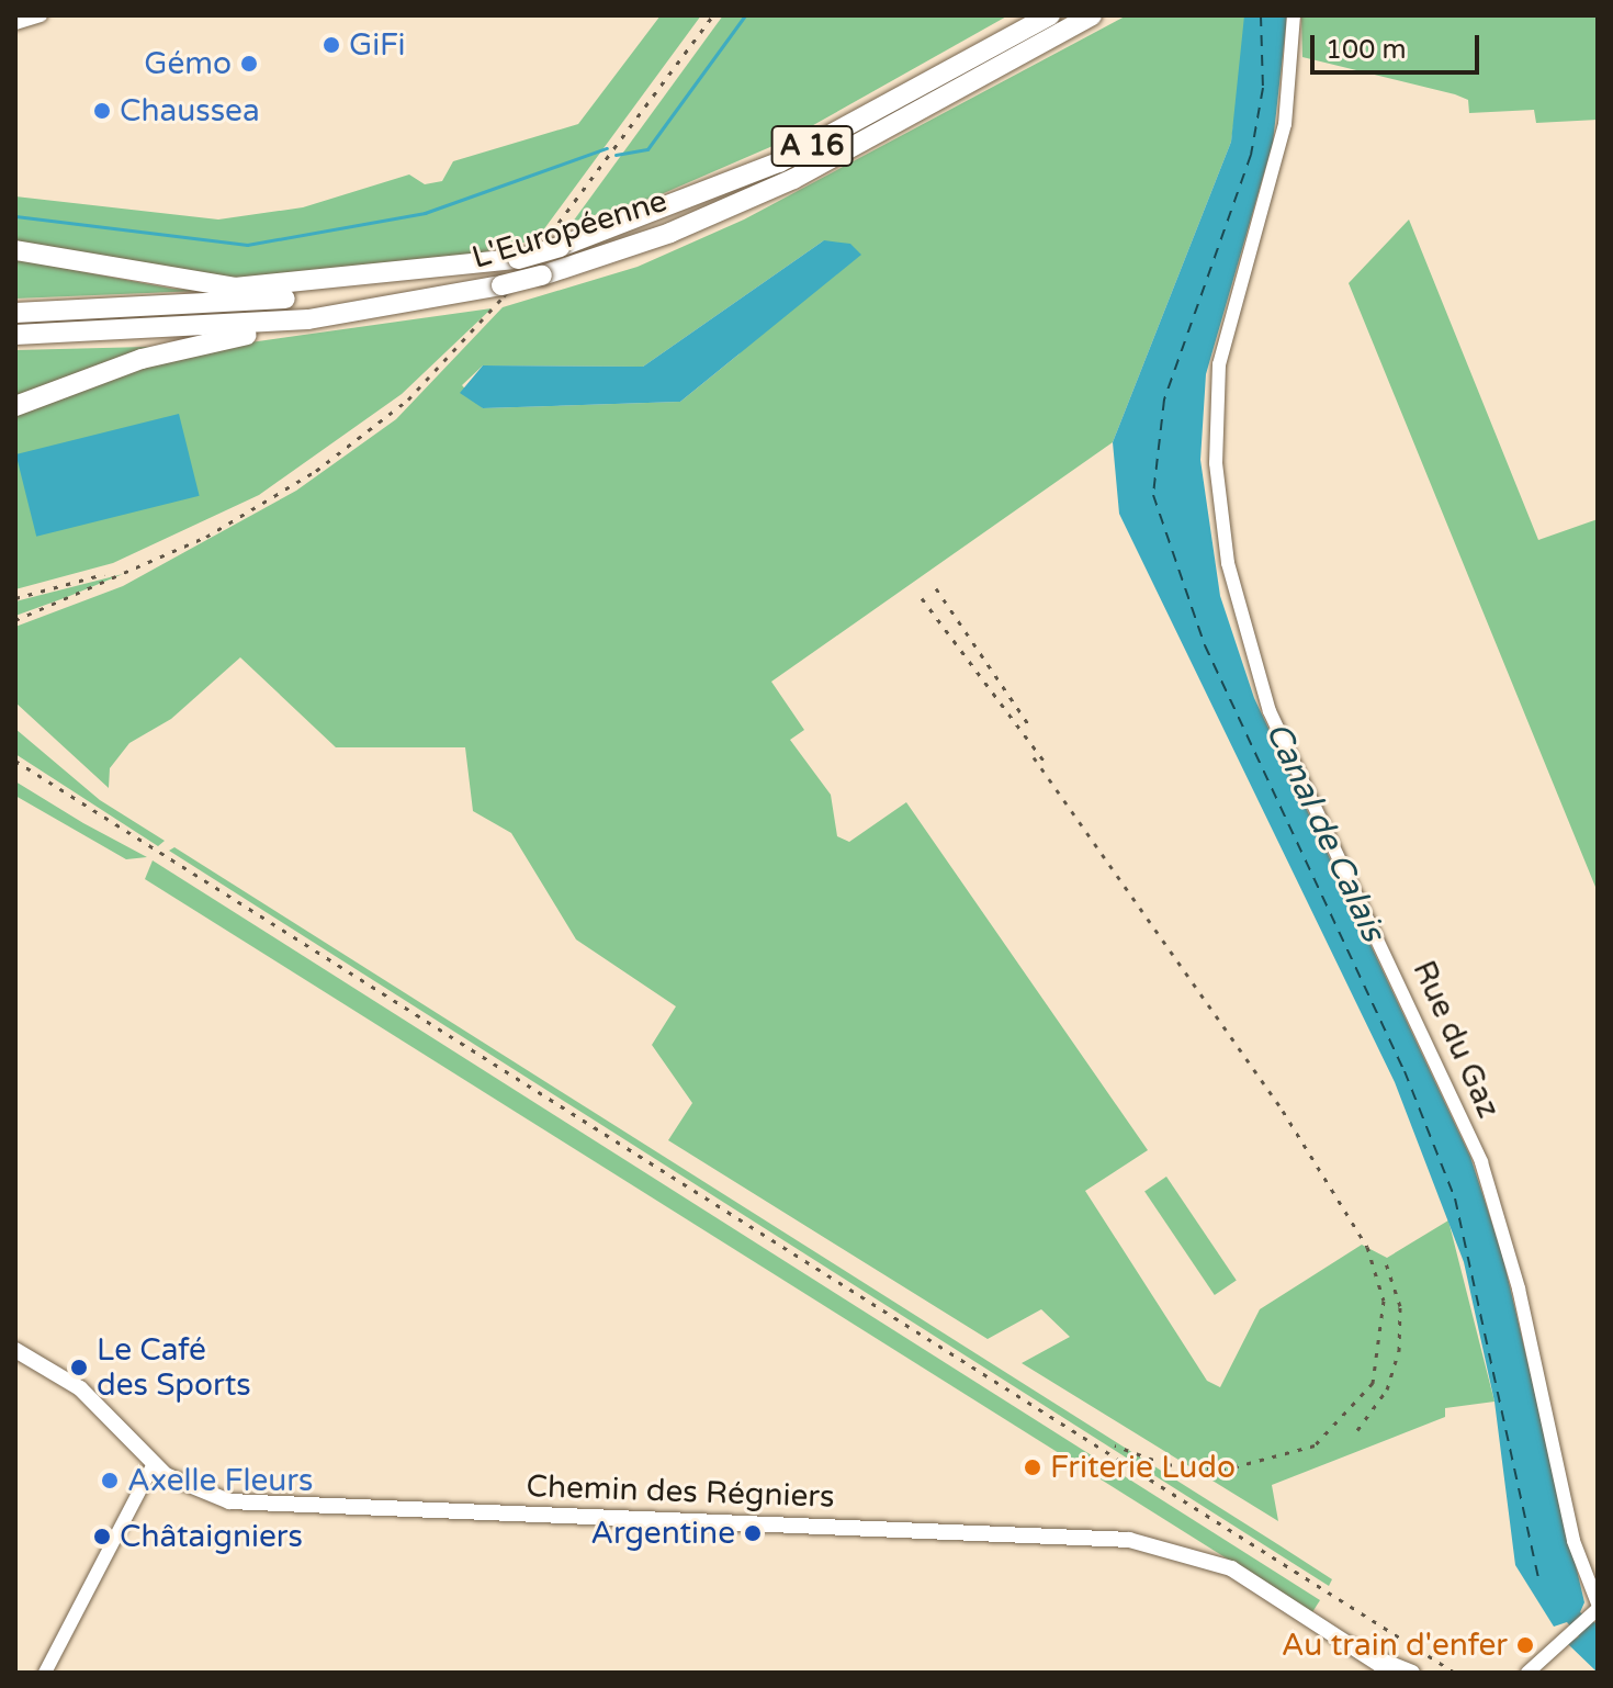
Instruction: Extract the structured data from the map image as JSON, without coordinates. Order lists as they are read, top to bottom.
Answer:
{
  "streets": {
    "highway": ["A 16", "L'Européenne"],
    "main road": ["Chemin des Régniers"],
    "street": ["Rue du Gaz"]
  },
  "water": ["Canal de Calais"],
  "places": [
    "GiFi",
    "Gémo",
    "Chaussea",
    "Le Café des Sports",
    "Friterie Ludo",
    "Axelle Fleurs",
    "Argentine",
    "Châtaigniers",
    "Au train d'enfer"
  ],
  "scale_bar": "100 m"
}
